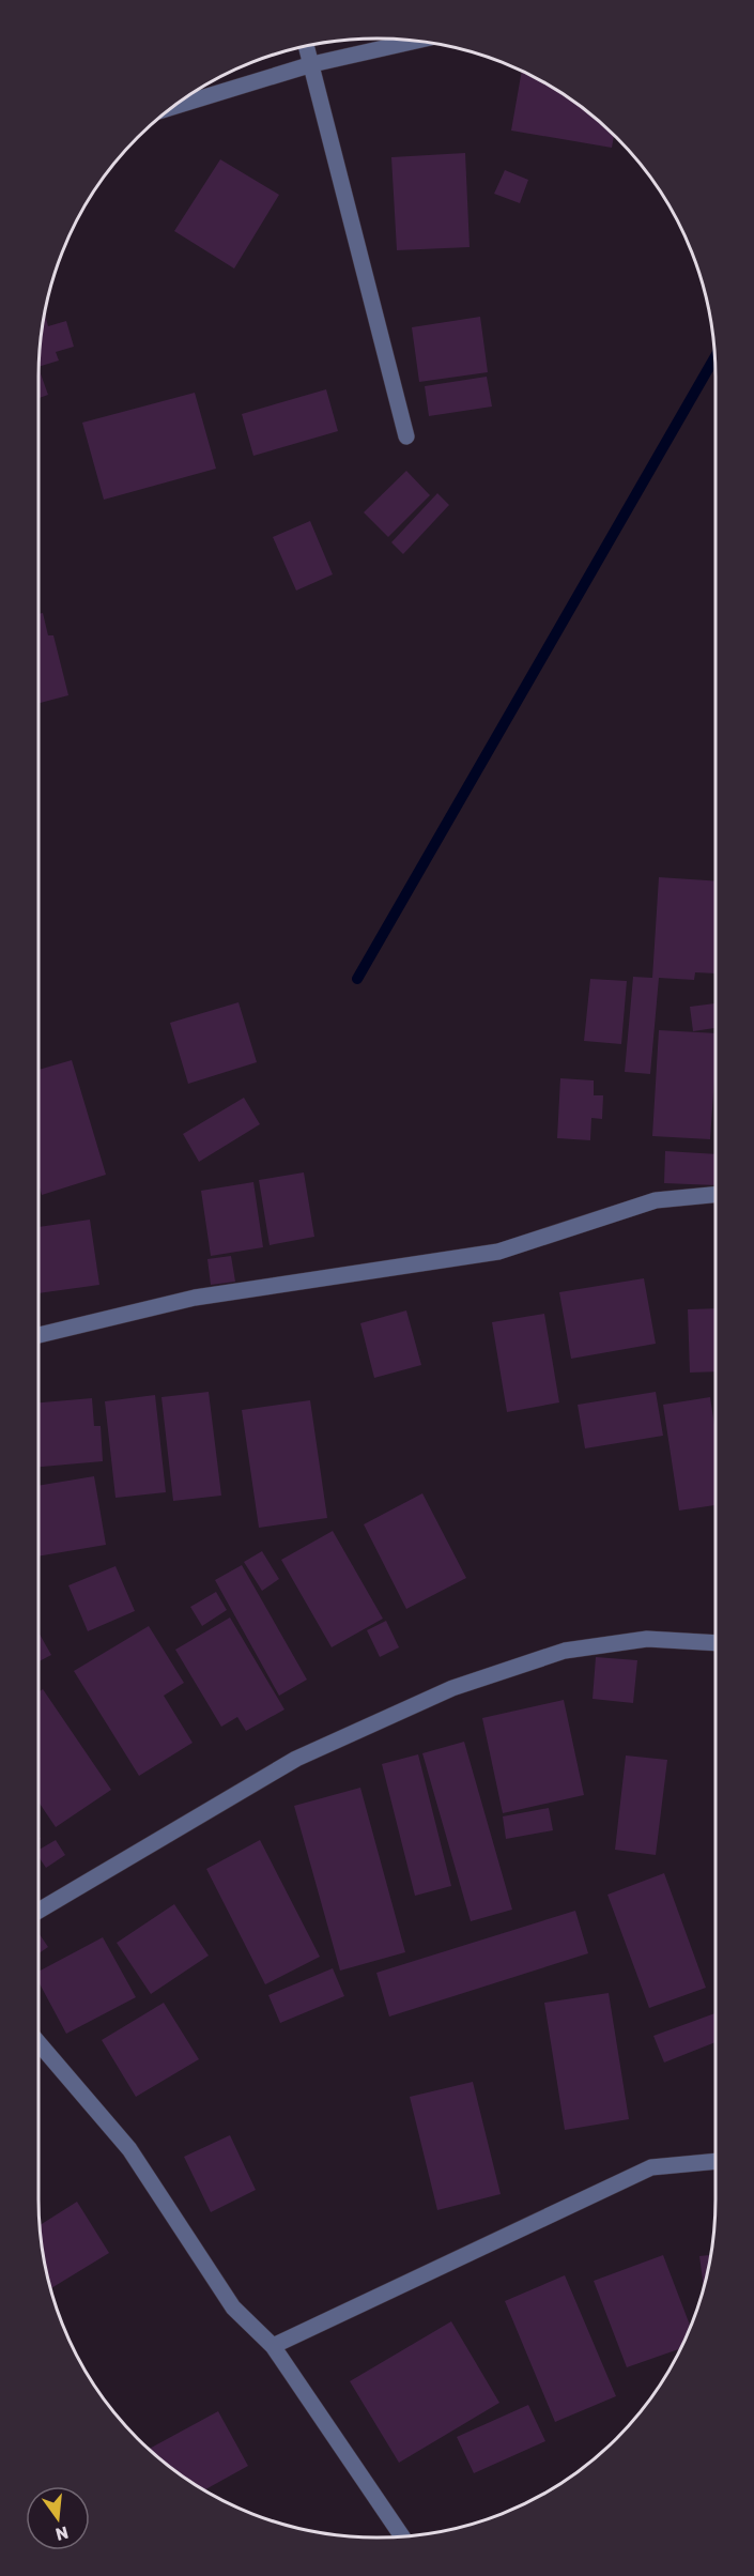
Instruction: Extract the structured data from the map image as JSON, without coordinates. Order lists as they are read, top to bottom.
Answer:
{
  "north": "bottom"
}
